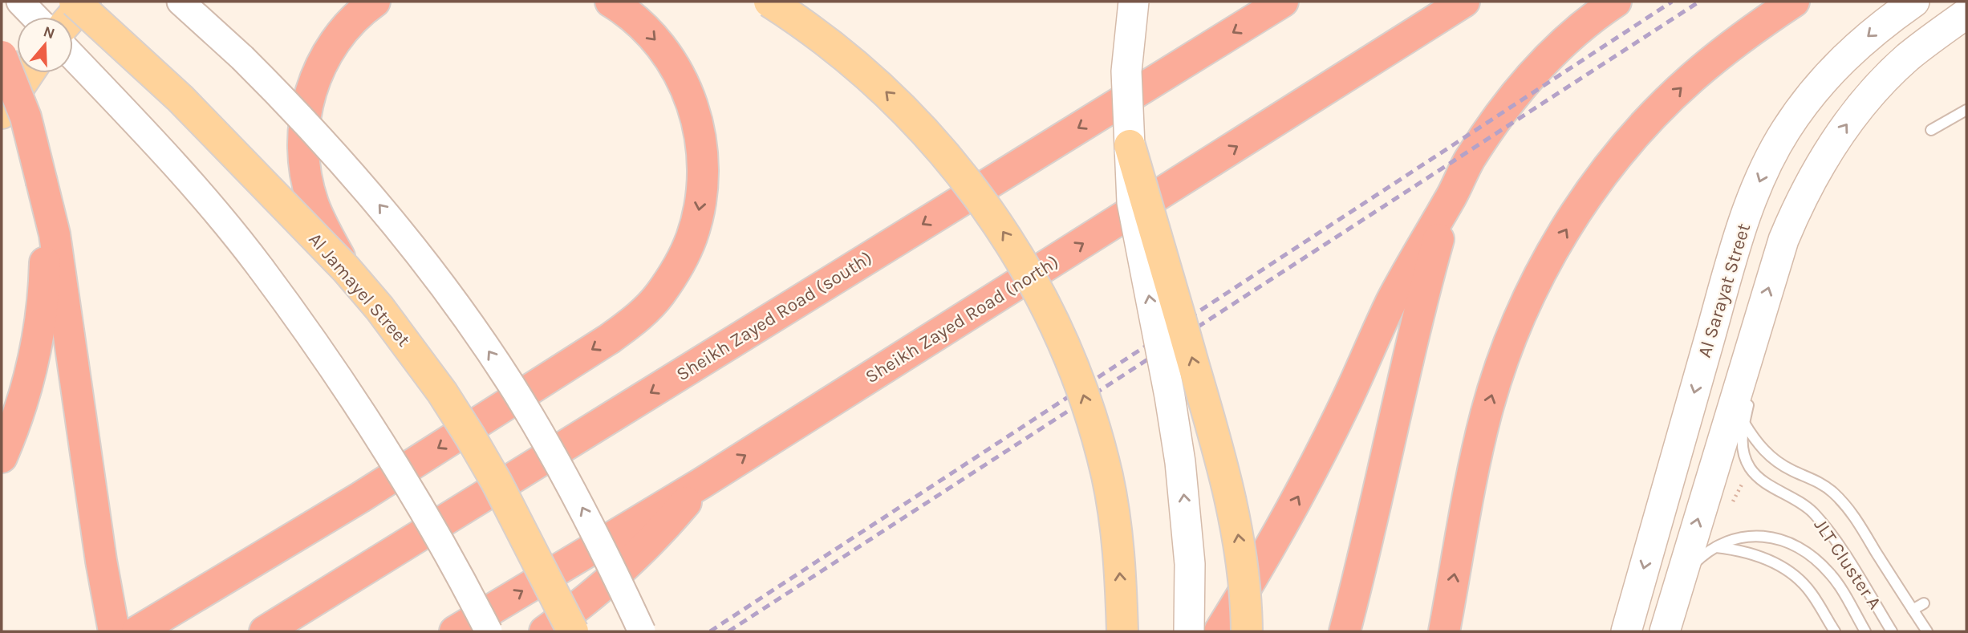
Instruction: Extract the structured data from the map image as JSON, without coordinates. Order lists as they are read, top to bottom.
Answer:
{
  "streets": {
    "highway": ["Sheikh Zayed Road (south)", "Sheikh Zayed Road (north)"],
    "main road": ["Al Jamayel Street", "Al Sarayat Street"],
    "lane": ["JLT Cluster A"]
  },
  "one_way": ["Sheikh Zayed Road (south)", "Sheikh Zayed Road (north)"],
  "north": "top"
}
